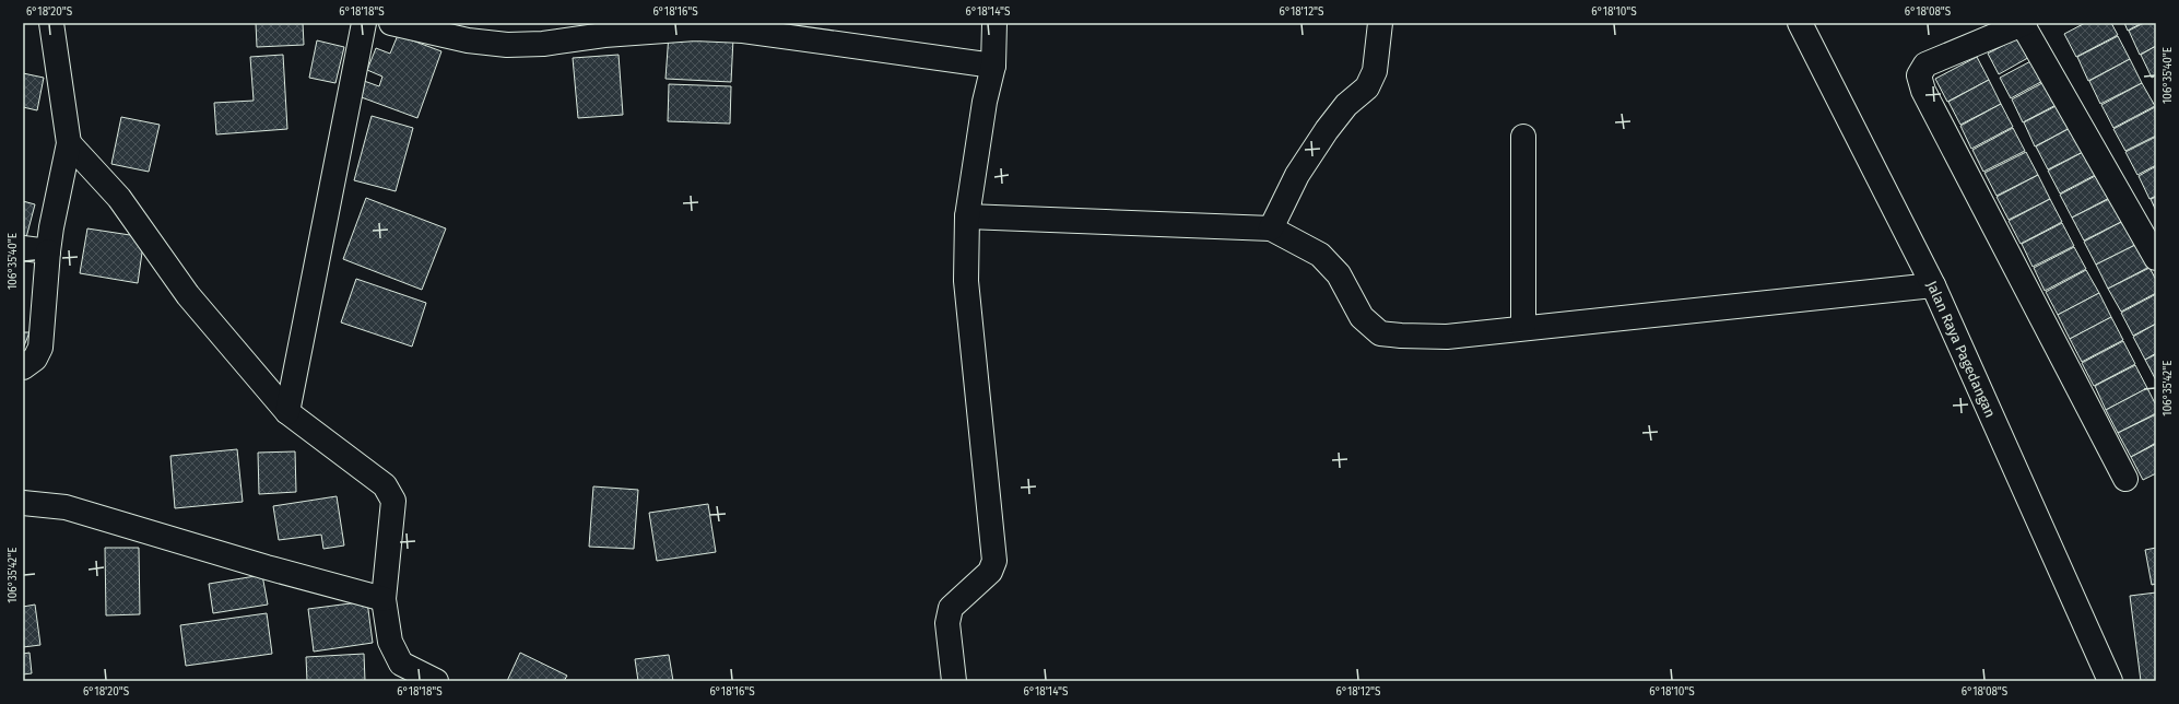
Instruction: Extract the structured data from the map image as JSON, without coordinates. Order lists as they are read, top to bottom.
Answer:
{
  "streets": {
    "street": ["Jalan Raya Pagedangan"]
  },
  "coordinates": [
    "6°18'20\"S",
    "6°18'18\"S",
    "6°18'16\"S",
    "6°18'14\"S",
    "6°18'12\"S",
    "6°18'10\"S",
    "6°18'08\"S",
    "106°35'40\"E",
    "106°35'42\"E"
  ]
}
